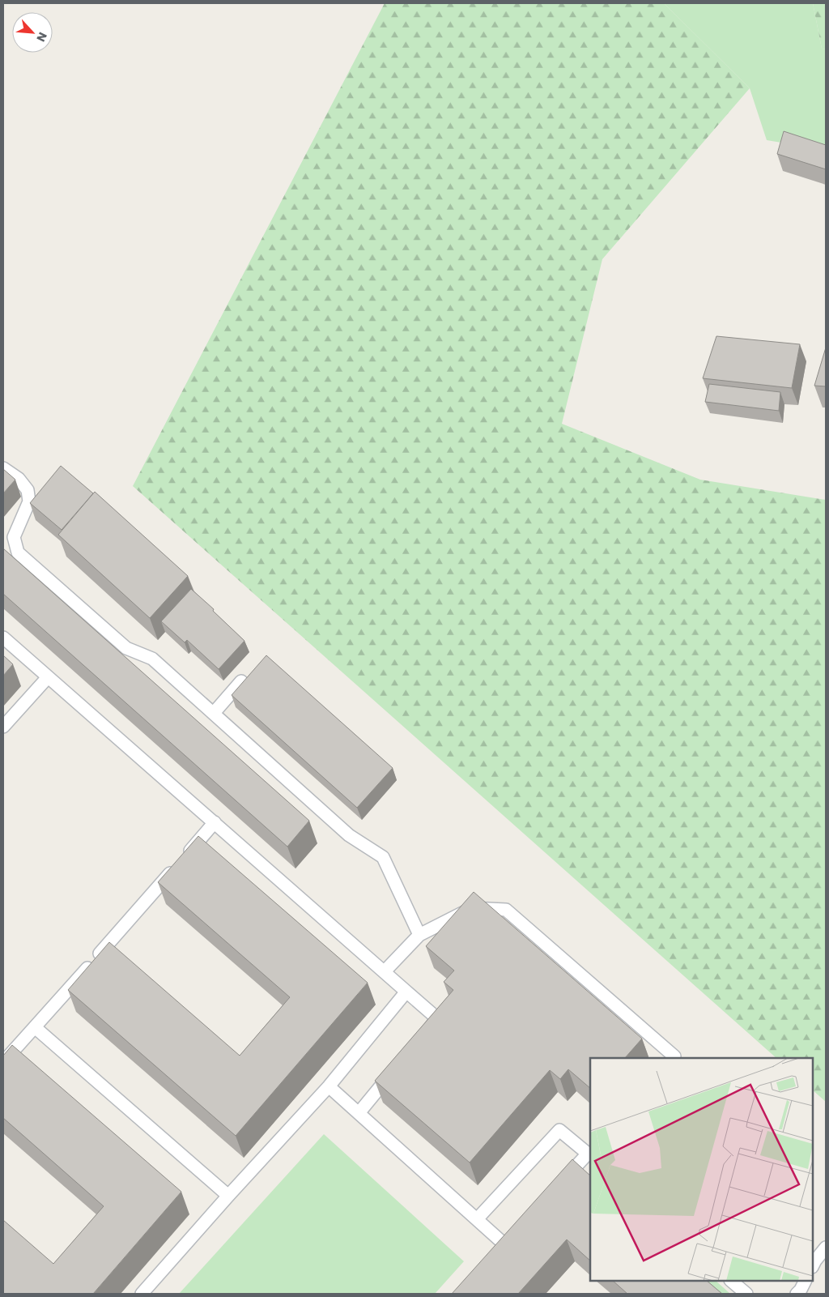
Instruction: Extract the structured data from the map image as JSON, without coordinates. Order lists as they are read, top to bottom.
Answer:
{
  "north": "bottom right"
}
